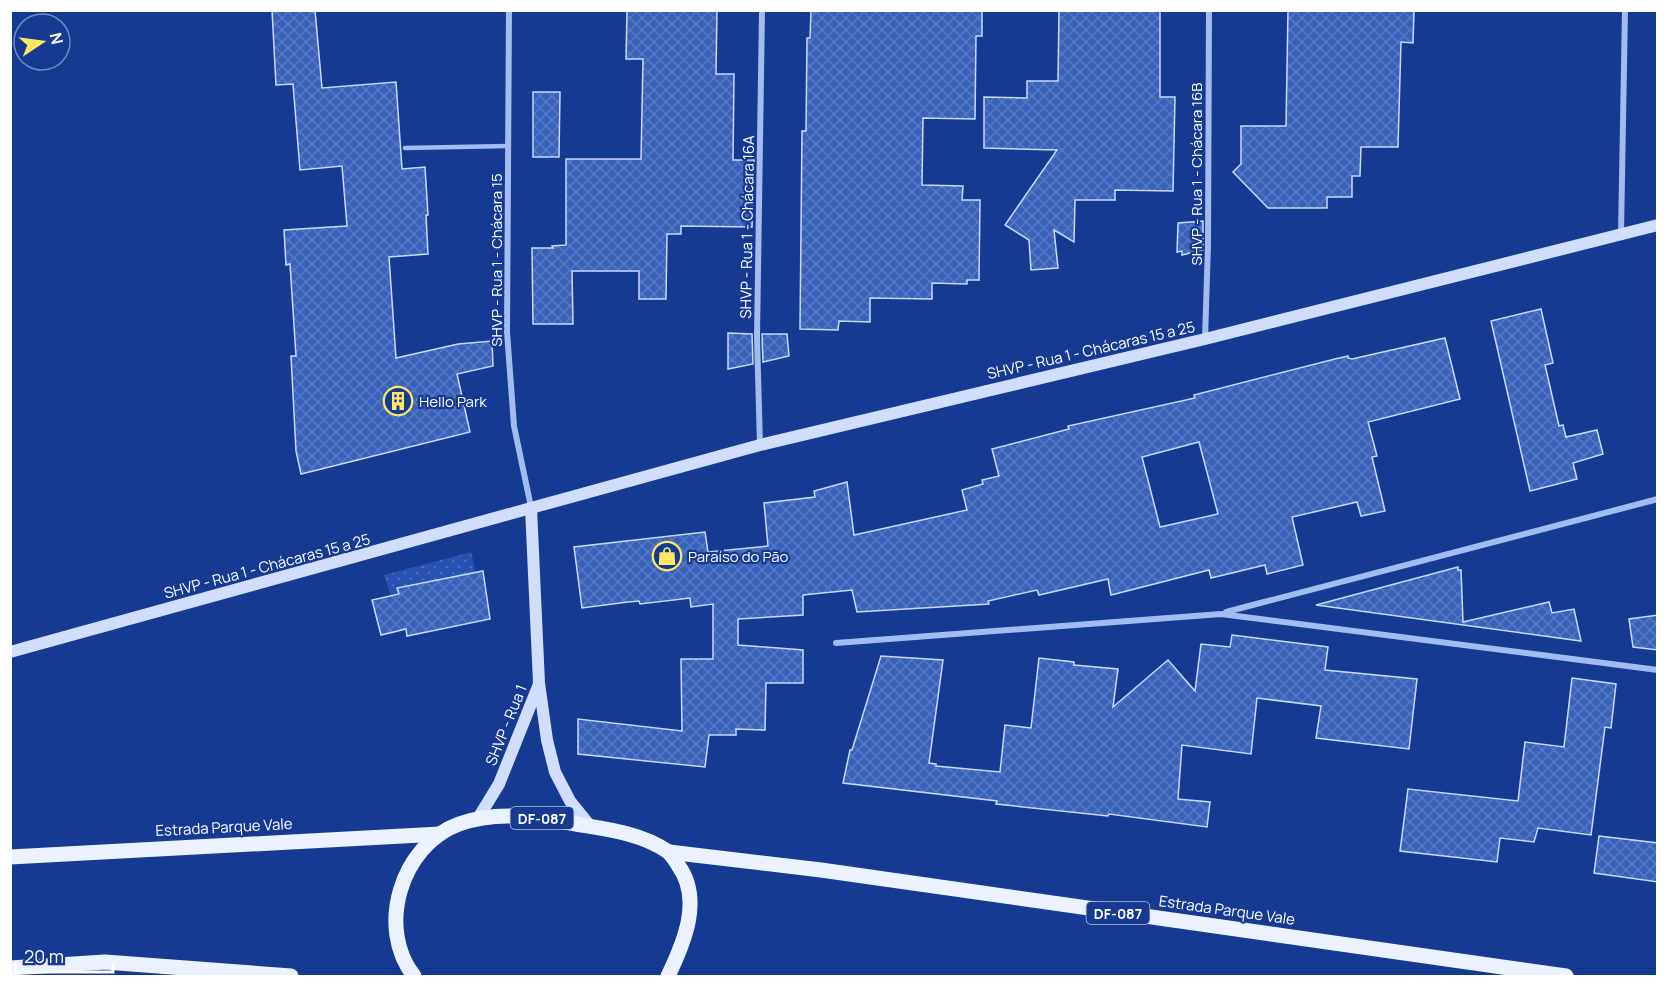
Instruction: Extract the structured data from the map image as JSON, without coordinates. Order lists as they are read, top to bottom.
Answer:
{
  "streets": {
    "main road": ["DF-087", "Estrada Parque Vale"],
    "street": [
      "SHVP - Rua 1 - Chácara 16B",
      "SHVP - Rua 1 - Chácara 16A",
      "SHVP - Rua 1 - Chácara 15",
      "SHVP - Rua 1 - Chácaras 15 a 25",
      "SHVP - Rua 1"
    ]
  },
  "crossings": [
    ["SHVP - Rua 1 - Chácara 16B", "SHVP - Rua 1 - Chácaras 15 a 25"],
    ["SHVP - Rua 1 - Chácara 16A", "SHVP - Rua 1 - Chácaras 15 a 25"],
    ["SHVP - Rua 1 - Chácara 15", "SHVP - Rua 1 - Chácaras 15 a 25"],
    ["SHVP - Rua 1", "DF-087"],
    ["DF-087", "Estrada Parque Vale"]
  ],
  "places": {
    "building": ["Hello Park"],
    "shop": ["Paraíso do Pão"]
  },
  "scale_bar": "20 m",
  "north": "right"
}
